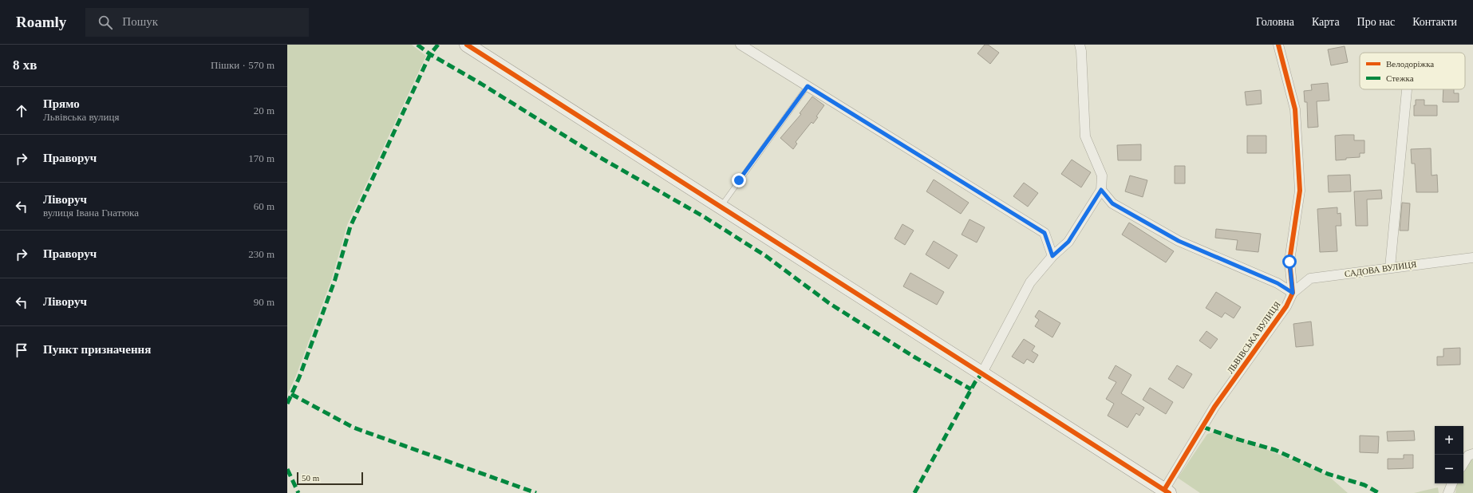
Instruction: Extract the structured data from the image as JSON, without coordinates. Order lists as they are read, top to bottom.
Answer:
{
  "streets": {
    "street": ["САДОВА ВУЛИЦЯ", "ЛЬВІВСЬКА ВУЛИЦЯ"]
  },
  "crossings": [
    ["САДОВА ВУЛИЦЯ", "ЛЬВІВСЬКА ВУЛИЦЯ"]
  ],
  "legend": ["Велодоріжка", "Стежка"],
  "scale_bar": "50 m",
  "page": {
    "header": "Roamly",
    "search": "Пошук",
    "nav": [
      "Головна",
      "Карта",
      "Про нас",
      "Контакти"
    ],
    "heading": ["8 хв", "Пішки · 570 m"],
    "list": [
      ["Прямо", "Львівська вулиця", "20 m"],
      ["Праворуч", "170 m"],
      ["Ліворуч", "вулиця Івана Гнатюка", "60 m"],
      ["Праворуч", "230 m"],
      ["Ліворуч", "90 m"],
      "Пункт призначення"
    ],
    "map_buttons": ["+", "−"],
    "scale": "50 m"
  }
}
